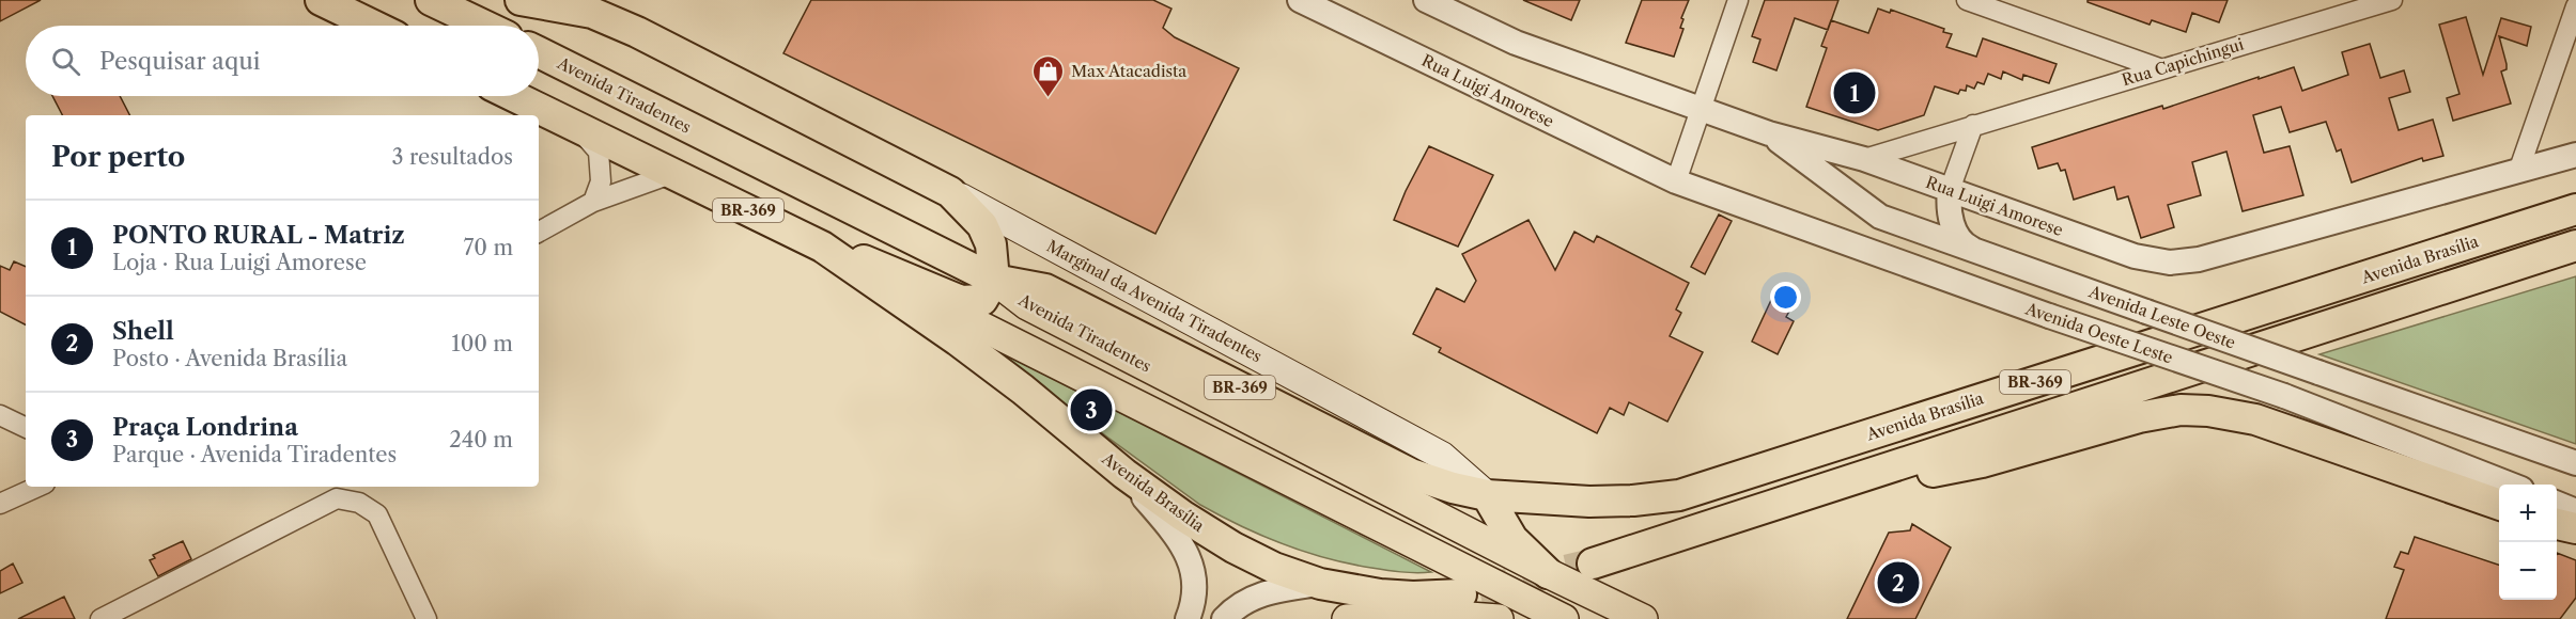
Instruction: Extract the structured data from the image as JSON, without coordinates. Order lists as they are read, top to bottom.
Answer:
{
  "streets": {
    "highway": ["Avenida Tiradentes", "BR-369", "Avenida Brasília"],
    "main road": ["Marginal da Avenida Tiradentes"],
    "street": [
      "Rua Capichingui",
      "Rua Luigi Amorese",
      "Avenida Leste Oeste",
      "Avenida Oeste Leste"
    ]
  },
  "crossings": [
    ["Rua Capichingui", "Rua Luigi Amorese"],
    ["Rua Luigi Amorese", "Avenida Leste Oeste"],
    ["Rua Luigi Amorese", "Avenida Oeste Leste"],
    ["Avenida Tiradentes", "BR-369"],
    ["BR-369", "Avenida Brasília"],
    ["BR-369", "Marginal da Avenida Tiradentes"],
    ["Avenida Brasília", "Marginal da Avenida Tiradentes"]
  ],
  "places": {
    "shop": ["Max Atacadista"]
  },
  "page": {
    "search": "Pesquisar aqui",
    "pins": ["1", "3", "2"],
    "heading": ["Por perto", "3 resultados"],
    "list": [
      {
        "mark": "1",
        "name": "PONTO RURAL - Matriz",
        "note": "Loja · Rua Luigi Amorese",
        "value": "70 m"
      },
      {
        "mark": "2",
        "name": "Shell",
        "note": "Posto · Avenida Brasília",
        "value": "100 m"
      },
      {
        "mark": "3",
        "name": "Praça Londrina",
        "note": "Parque · Avenida Tiradentes",
        "value": "240 m"
      }
    ],
    "map_buttons": ["+", "−"]
  }
}
